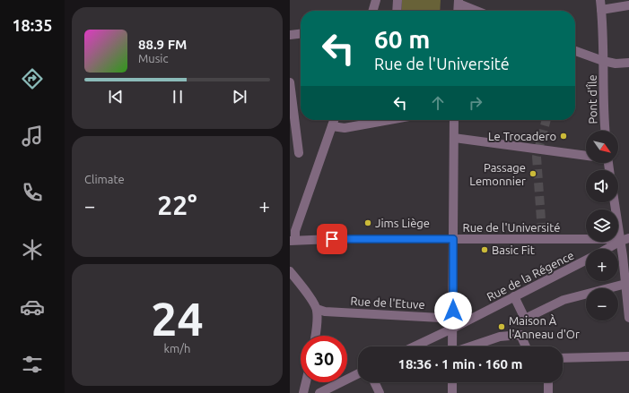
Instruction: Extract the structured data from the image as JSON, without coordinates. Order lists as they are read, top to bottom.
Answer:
{
  "streets": {
    "street": [
      "Pont d'Île",
      "Rue de l'Université",
      "Rue de la Régence",
      "Rue de l'Etuve"
    ]
  },
  "crossings": [
    ["Rue de la Régence", "Rue de l'Etuve"]
  ],
  "places": [
    "Le Trocadero",
    "Passage Lemonnier",
    "Jims Liège",
    "Basic Fit",
    "Maison À l'Anneau d'Or"
  ],
  "north": "bottom right",
  "page": {
    "tabs": "18:35",
    "turn": ["60 m", "Rue de l'Université"],
    "song": ["88.9 FM", "Music"],
    "map_buttons": ["+", "−"],
    "tile": [
      "Climate",
      ["24", "km/h"]
    ],
    "heat": ["−", "22°", "+"],
    "limit": "30",
    "trip": "18:36 · 1 min · 160 m"
  }
}
